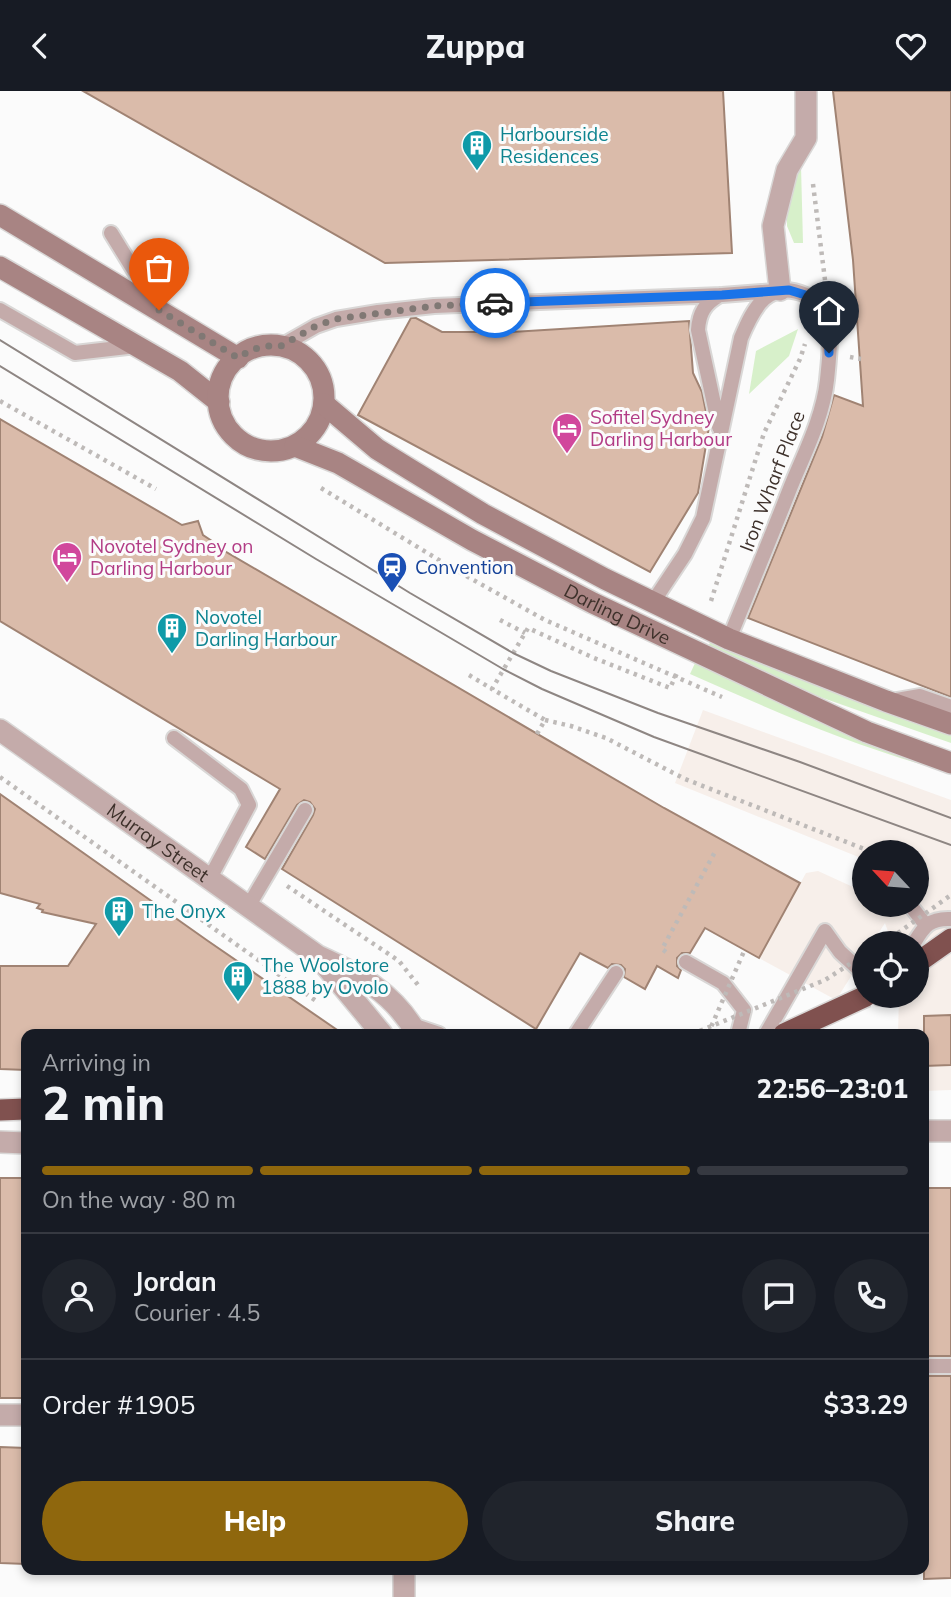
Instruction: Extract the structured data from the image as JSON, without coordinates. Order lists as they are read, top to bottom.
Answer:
{
  "streets": {
    "street": ["Darling Drive", "Murray Street"],
    "lane": ["Iron Wharf Place"]
  },
  "crossings": [
    ["Iron Wharf Place", "Darling Drive"]
  ],
  "places": {
    "building": [
      "Harbourside Residences",
      "Novotel Darling Harbour",
      "The Onyx",
      "The Woolstore 1888 by Ovolo"
    ],
    "hotel": ["Sofitel Sydney Darling Harbour", "Novotel Sydney on Darling Harbour"],
    "station": ["Convention"]
  },
  "north": "top left",
  "page": {
    "header": "Zuppa",
    "heading": ["2 min", "Arriving in", "22:56–23:01"],
    "panel": [
      "Jordan",
      "Courier · 4.5",
      "Order #1905",
      "$33.29"
    ],
    "bar": "On the way · 80 m",
    "buttons": ["Help", "Share"]
  }
}
